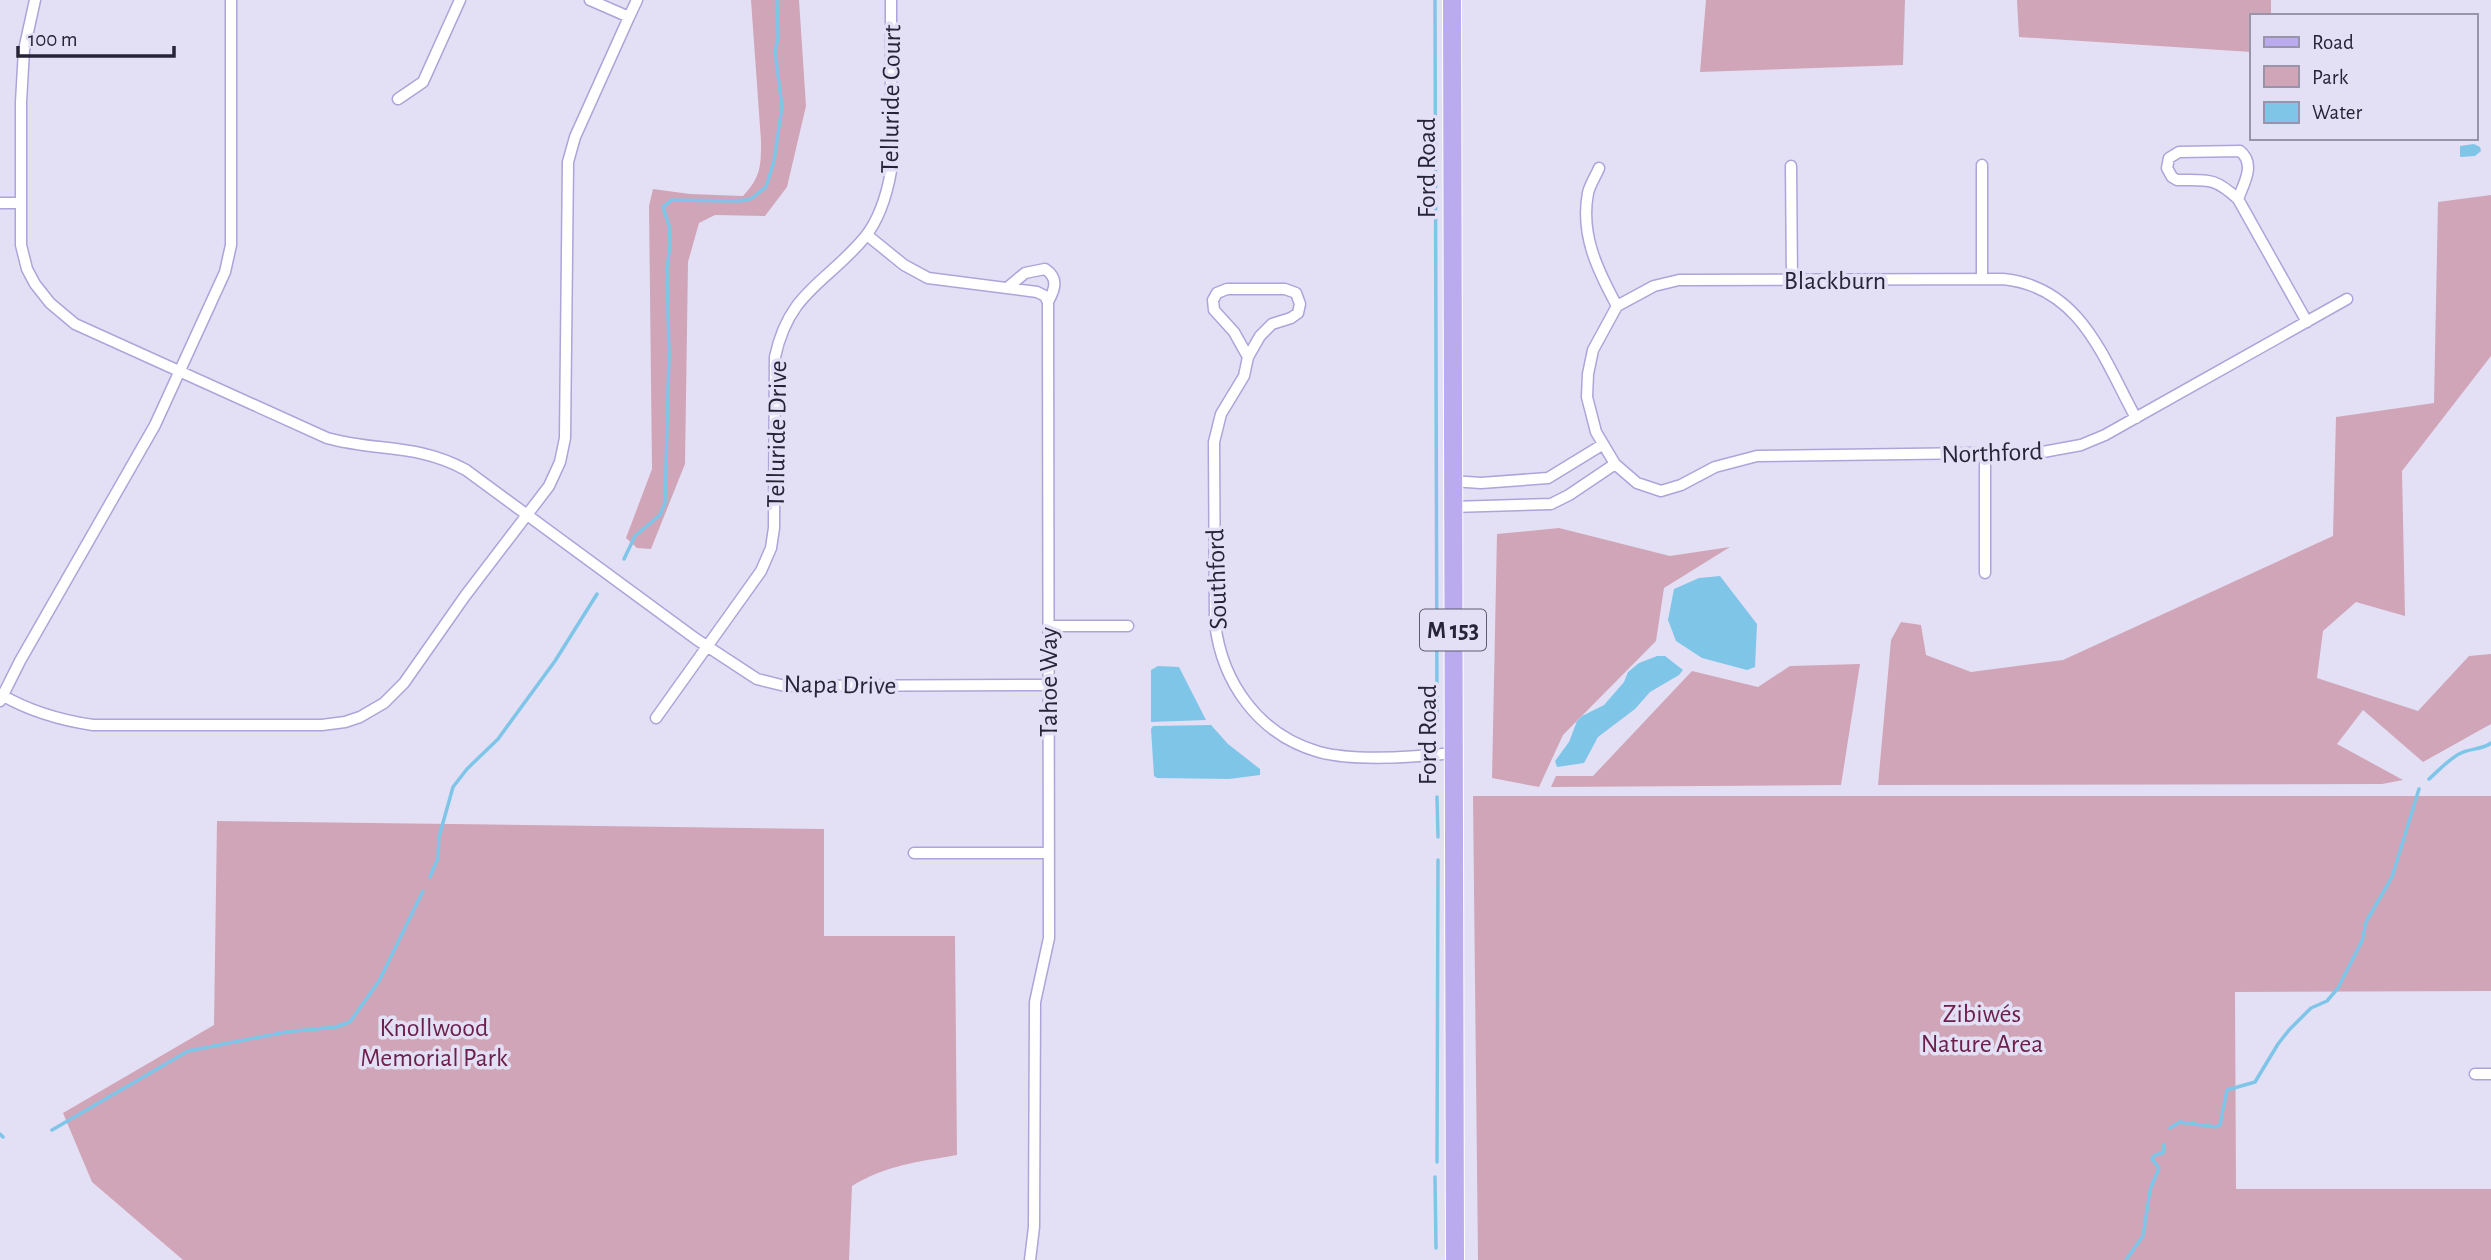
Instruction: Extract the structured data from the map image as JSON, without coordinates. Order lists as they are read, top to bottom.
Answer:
{
  "streets": {
    "main road": ["Ford Road", "M 153"],
    "street": [
      "Telluride Court",
      "Blackburn",
      "Telluride Drive",
      "Northford",
      "Southford",
      "Tahoe Way",
      "Napa Drive"
    ]
  },
  "crossings": [
    ["Telluride Court", "Telluride Drive"],
    ["Ford Road", "Southford"],
    ["Blackburn", "Northford"],
    ["Telluride Drive", "Napa Drive"],
    ["Tahoe Way", "Napa Drive"]
  ],
  "parks": ["Zibiwés Nature Area", "Knollwood Memorial Park"],
  "legend": ["Road", "Park", "Water"],
  "scale_bar": "100 m"
}
